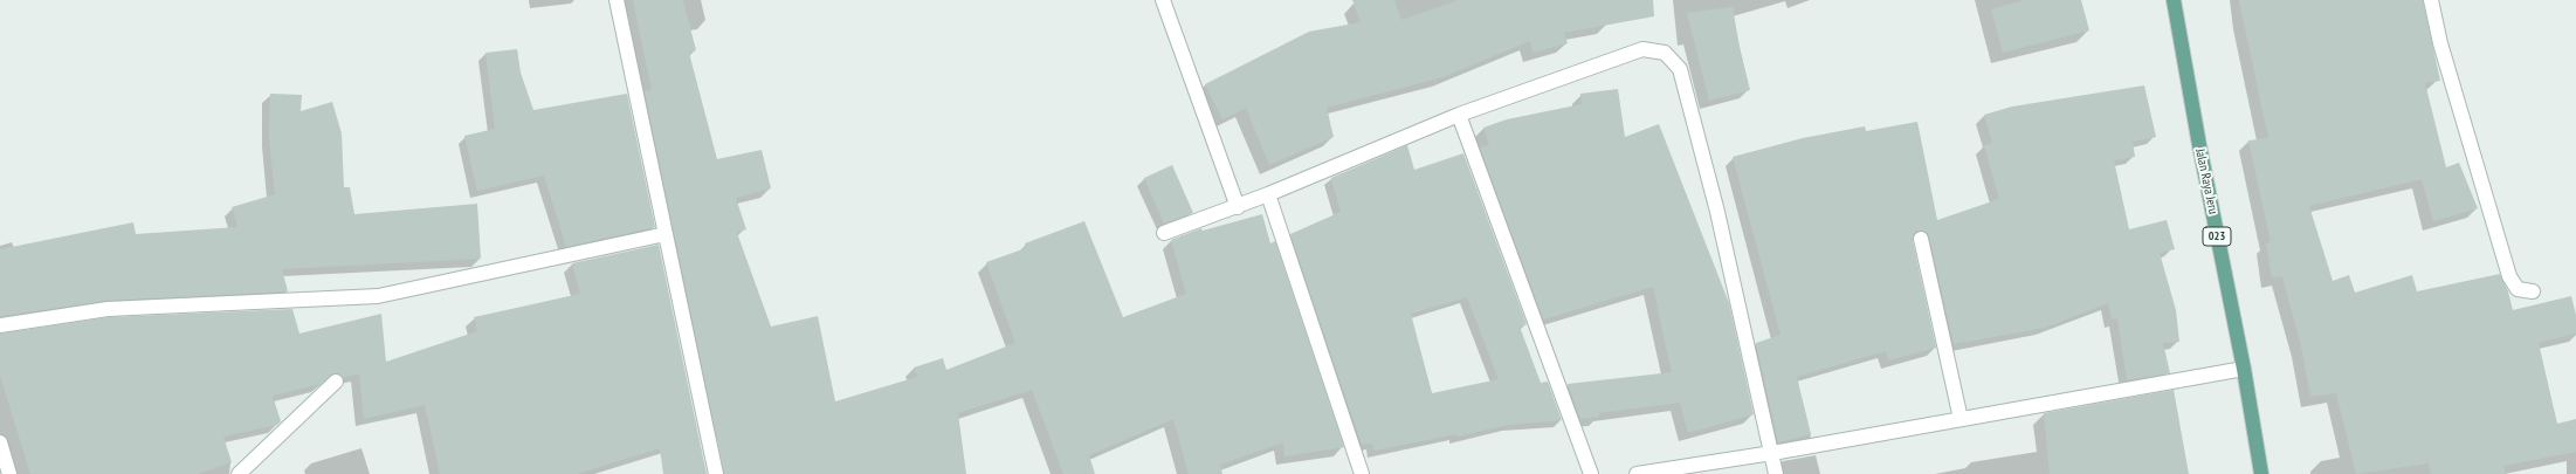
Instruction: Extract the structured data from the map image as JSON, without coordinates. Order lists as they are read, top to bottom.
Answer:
{
  "streets": {
    "main road": ["Jalan Raya Jeru", "023"]
  }
}
